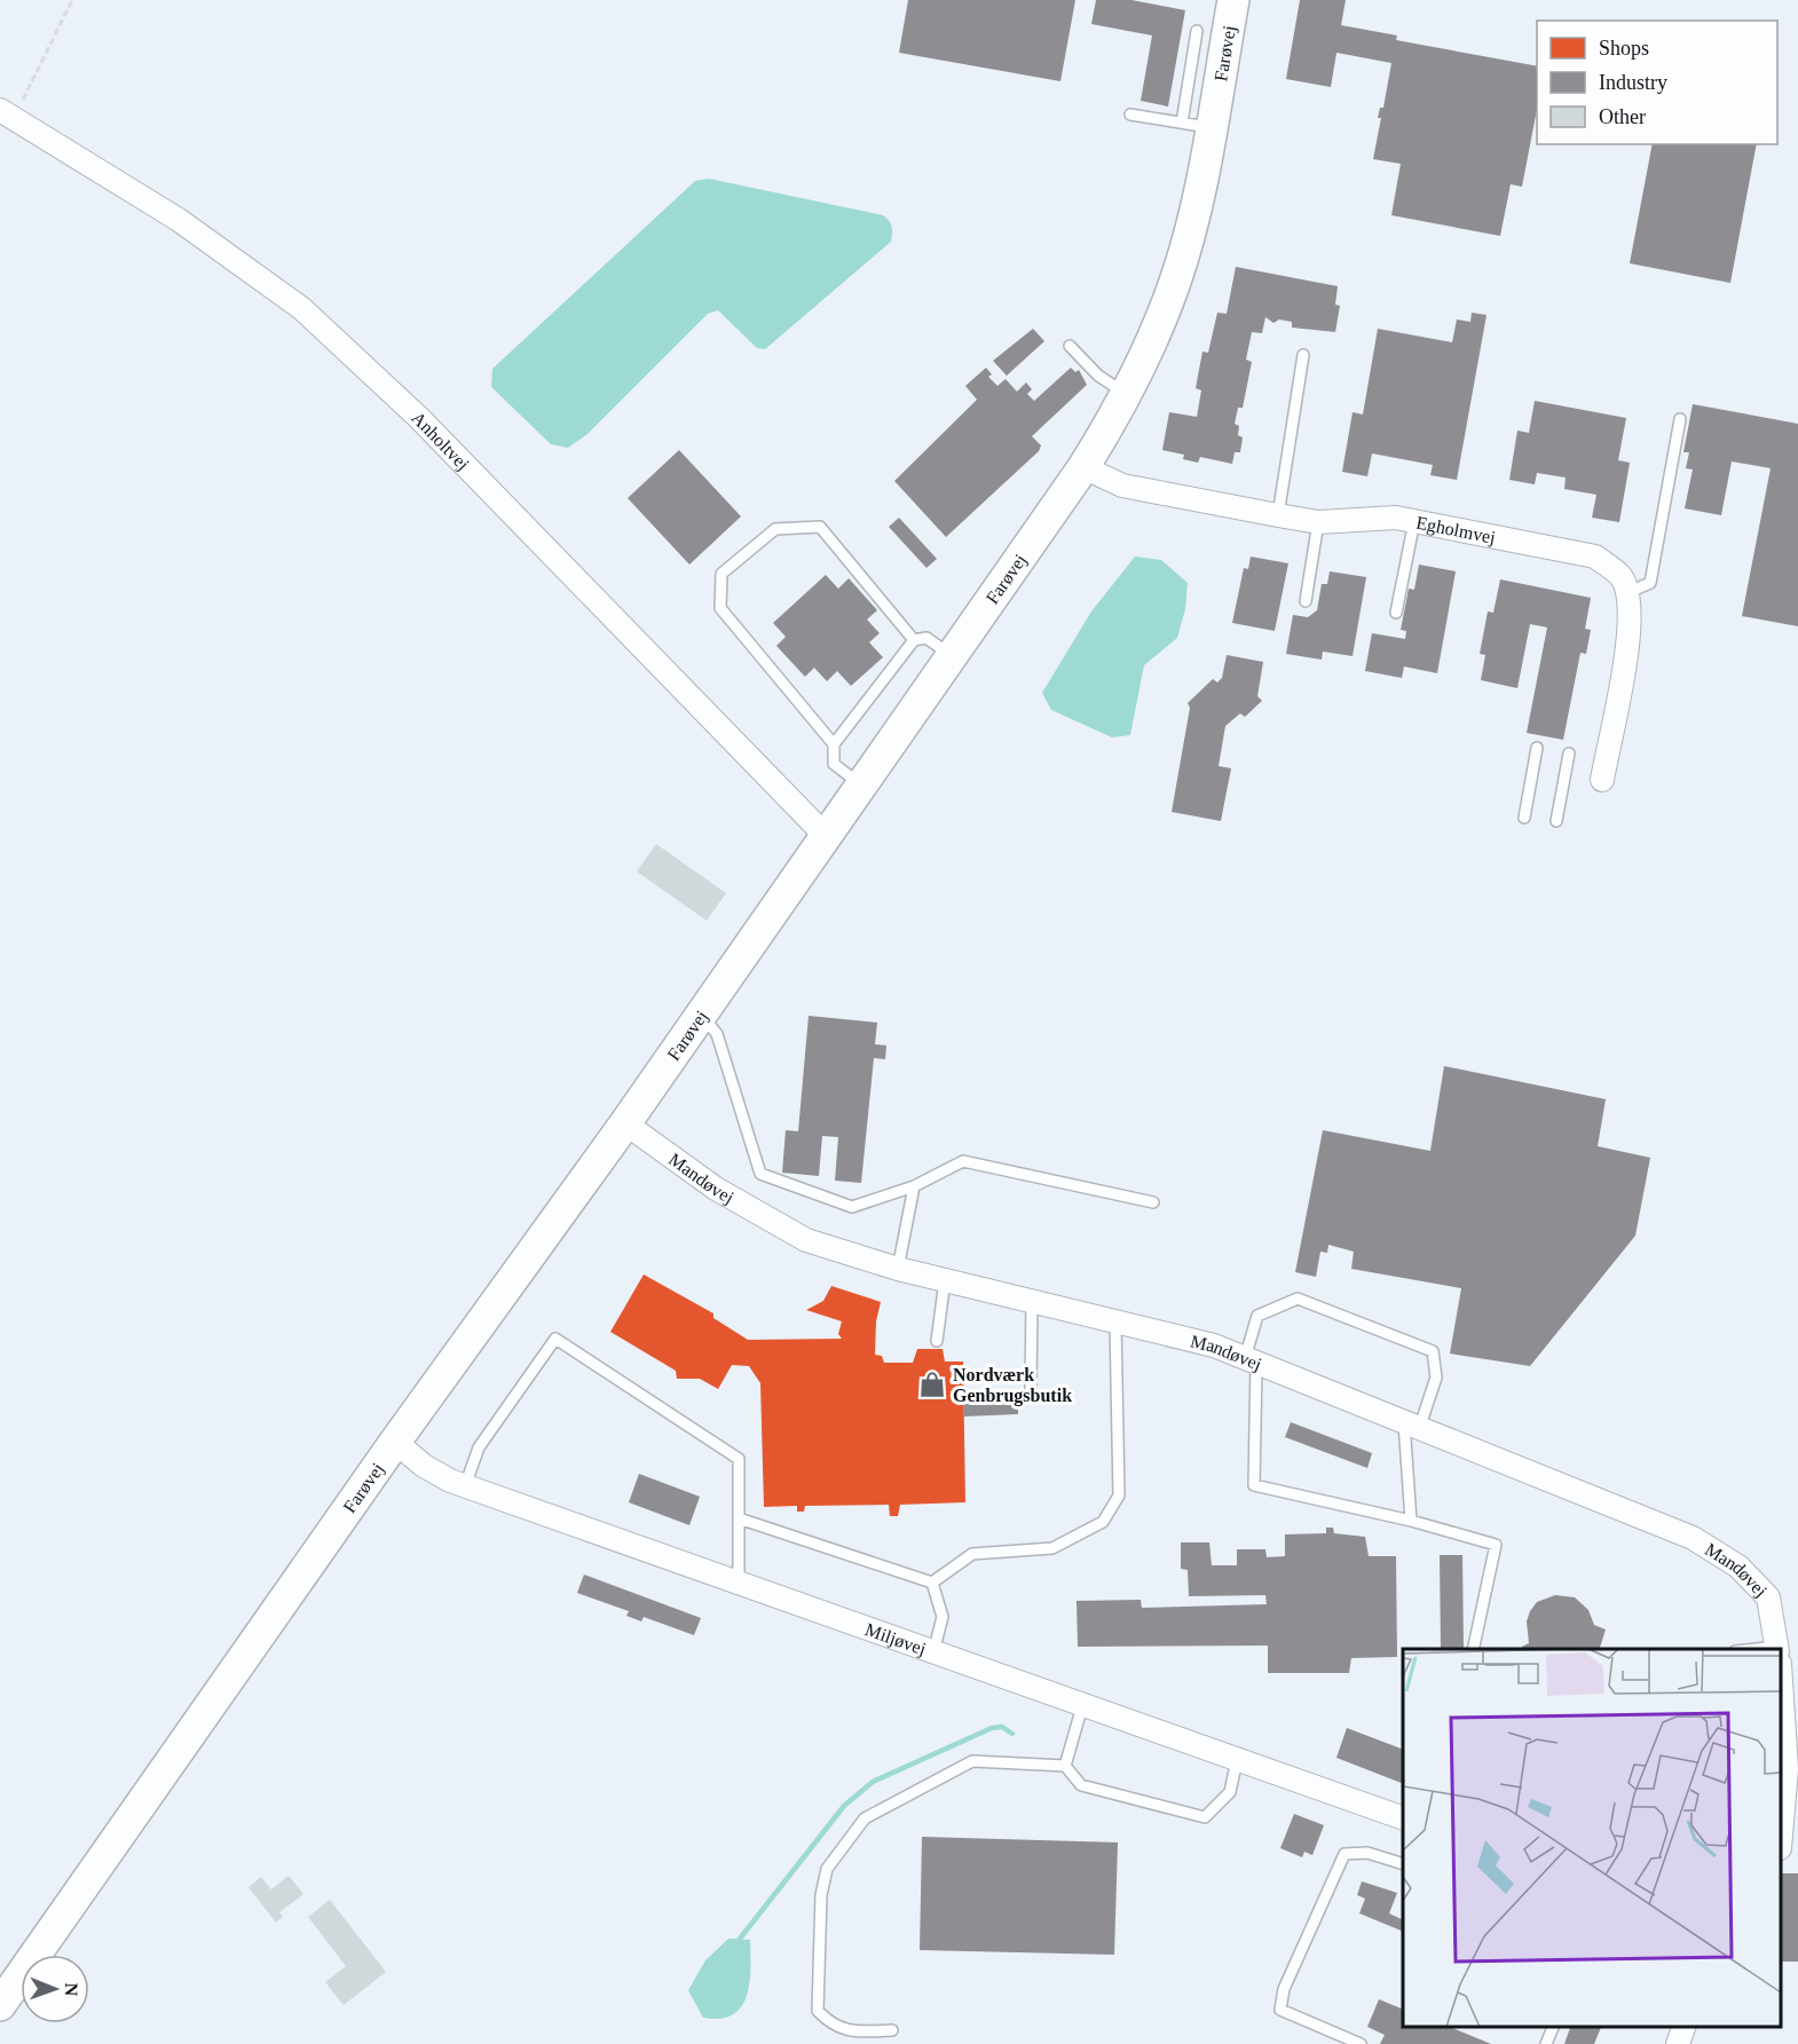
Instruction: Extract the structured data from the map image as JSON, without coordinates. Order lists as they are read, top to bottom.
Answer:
{
  "streets": {
    "street": [
      "Farøvej",
      "Anholtvej",
      "Egholmvej",
      "Mandøvej",
      "Miljøvej"
    ]
  },
  "crossings": [
    ["Farøvej", "Anholtvej"],
    ["Farøvej", "Egholmvej"],
    ["Farøvej", "Mandøvej"],
    ["Farøvej", "Miljøvej"]
  ],
  "places": {
    "shop": ["Nordværk Genbrugsbutik"]
  },
  "legend": ["Shops", "Industry", "Other"],
  "north": "right"
}
